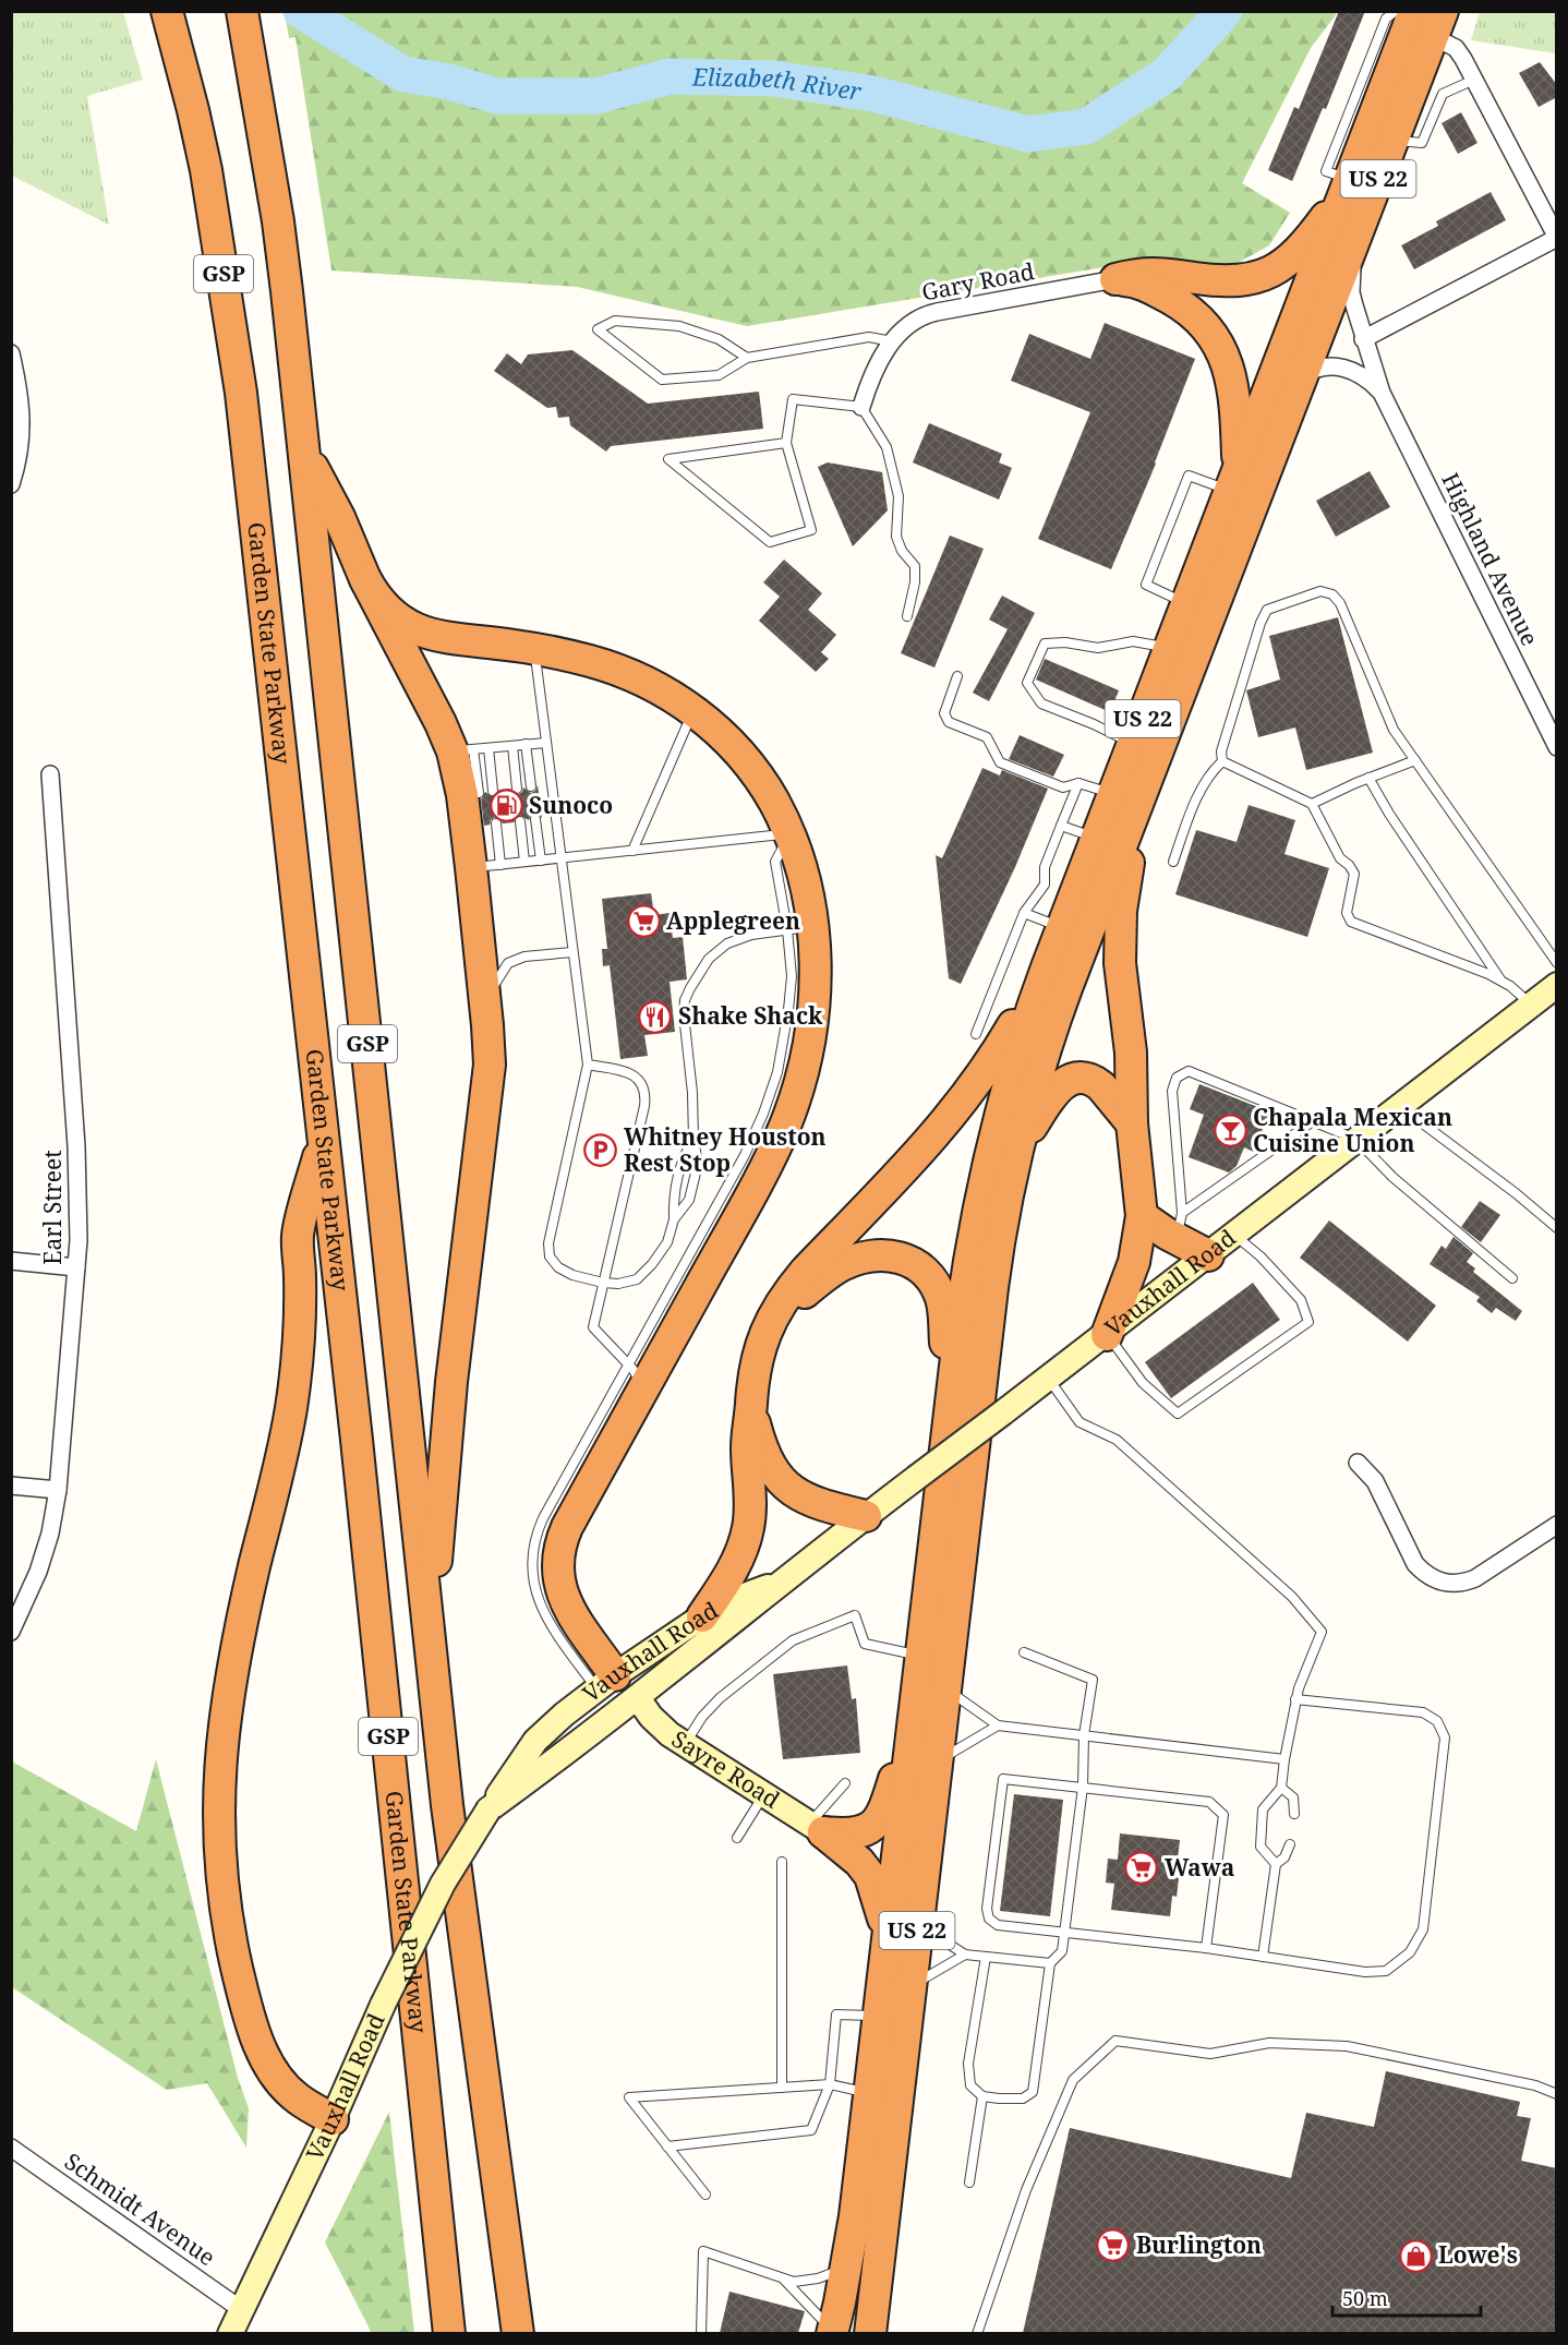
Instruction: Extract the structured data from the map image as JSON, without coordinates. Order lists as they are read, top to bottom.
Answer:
{
  "streets": {
    "highway": ["US 22", "GSP", "Garden State Parkway"],
    "street": [
      "Gary Road",
      "Highland Avenue",
      "Earl Street",
      "Vauxhall Road",
      "Sayre Road",
      "Schmidt Avenue"
    ]
  },
  "crossings": [
    ["US 22", "Highland Avenue"],
    ["Vauxhall Road", "Sayre Road"],
    ["Vauxhall Road", "Schmidt Avenue"]
  ],
  "water": ["Elizabeth River"],
  "places": {
    "fuel station": ["Sunoco"],
    "supermarket": ["Applegreen", "Wawa", "Burlington"],
    "restaurant": ["Shake Shack"],
    "bar": ["Chapala Mexican Cuisine Union"],
    "parking": ["Whitney Houston Rest Stop"],
    "shop": ["Lowe's"]
  },
  "scale_bar": "50 m"
}
